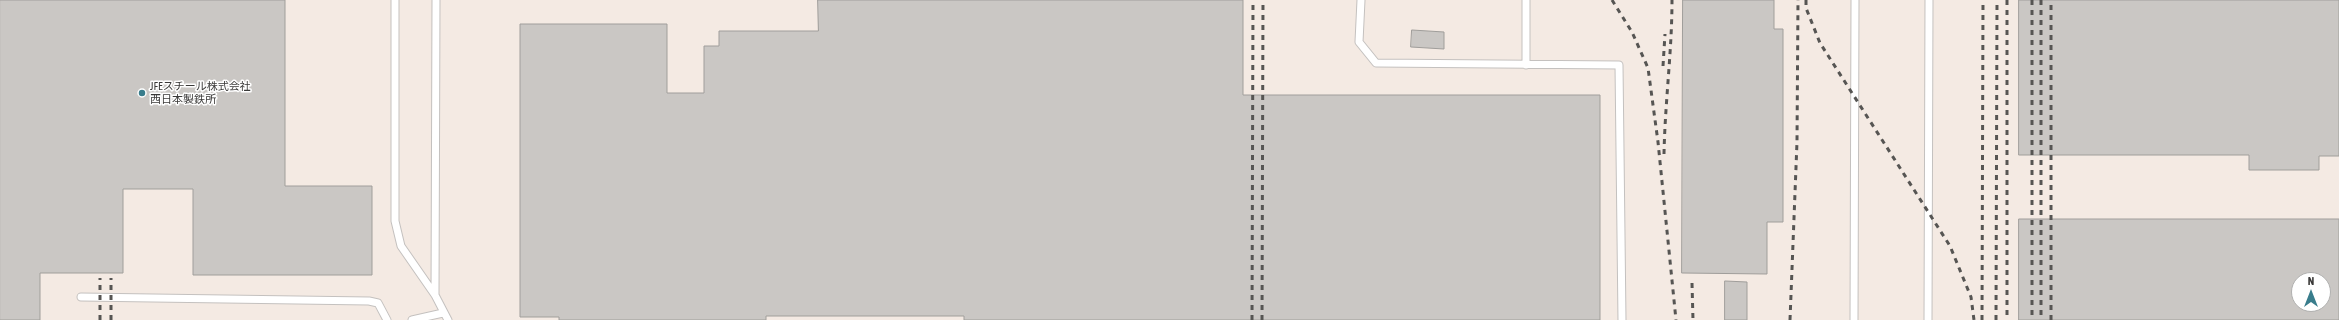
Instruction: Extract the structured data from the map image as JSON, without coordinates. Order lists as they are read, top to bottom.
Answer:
{
  "places": ["JFEスチール株式会社 西日本製鉄所"],
  "north": "top"
}
